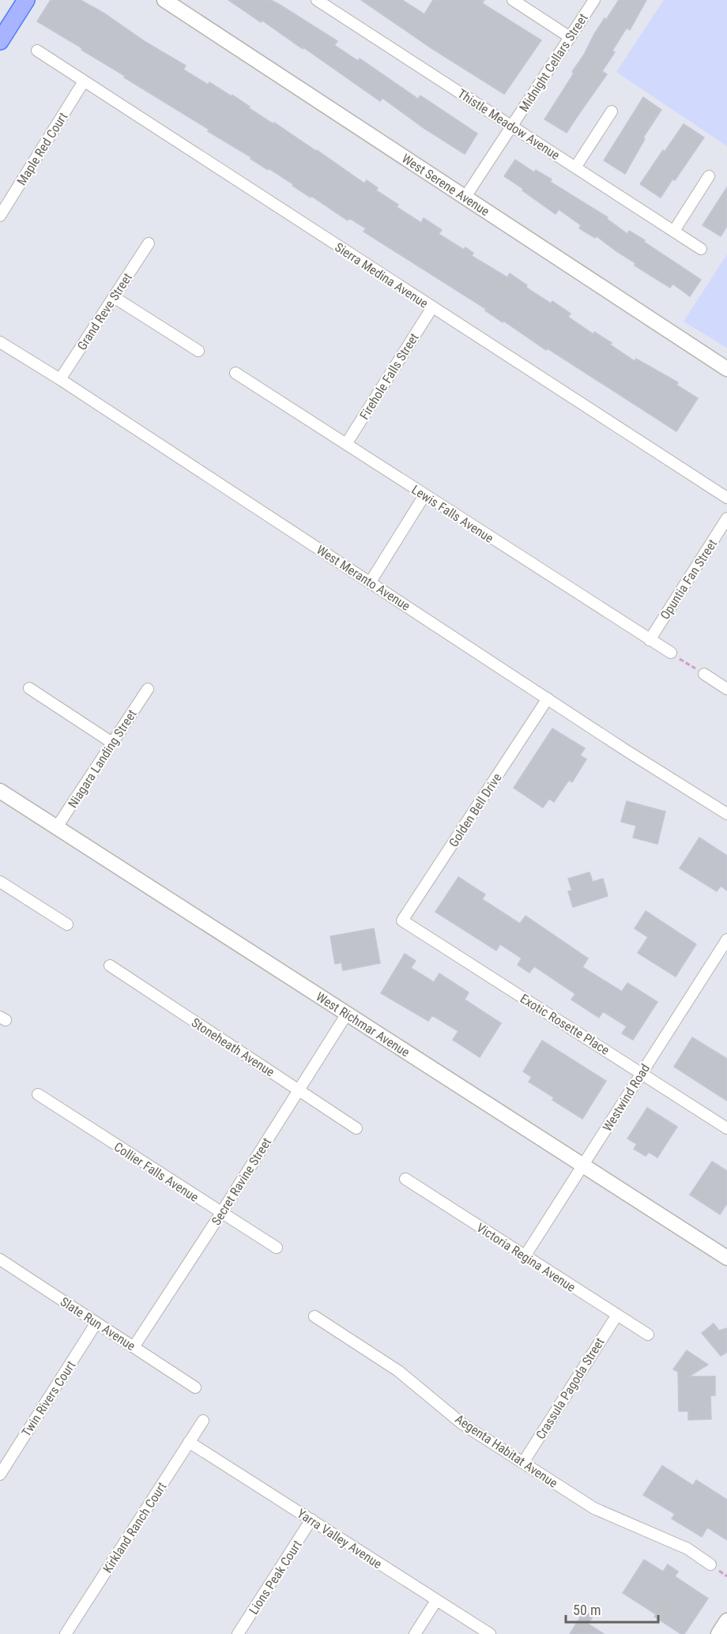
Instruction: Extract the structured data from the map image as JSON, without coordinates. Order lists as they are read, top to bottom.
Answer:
{
  "streets": {
    "street": [
      "Midnight Cellars Street",
      "Thistle Meadow Avenue",
      "Maple Red Court",
      "West Serene Avenue",
      "Sierra Medina Avenue",
      "Grand Reve Street",
      "Firehole Falls Street",
      "Lewis Falls Avenue",
      "West Meranto Avenue",
      "Opuntia Fan Street",
      "Niagara Landing Street",
      "Golden Bell Drive",
      "Exotic Rosette Place",
      "West Richmar Avenue",
      "Stoneheath Avenue",
      "Westwind Road",
      "Collier Falls Avenue",
      "Secret Ravine Street",
      "Victoria Regina Avenue",
      "Slate Run Avenue",
      "Crassula Pagoda Street",
      "Twin Rivers Court",
      "Aegenta Habitat Avenue",
      "Kirkland Ranch Court",
      "Yarra Valley Avenue",
      "Lions Peak Court"
    ]
  },
  "crossings": [
    ["Midnight Cellars Street", "Thistle Meadow Avenue"],
    ["Midnight Cellars Street", "West Serene Avenue"],
    ["Maple Red Court", "Sierra Medina Avenue"],
    ["Sierra Medina Avenue", "Firehole Falls Street"],
    ["Grand Reve Street", "West Meranto Avenue"],
    ["Firehole Falls Street", "Lewis Falls Avenue"],
    ["Lewis Falls Avenue", "Opuntia Fan Street"],
    ["West Meranto Avenue", "Golden Bell Drive"],
    ["Niagara Landing Street", "West Richmar Avenue"],
    ["Golden Bell Drive", "Exotic Rosette Place"],
    ["Exotic Rosette Place", "Westwind Road"],
    ["West Richmar Avenue", "Westwind Road"],
    ["West Richmar Avenue", "Secret Ravine Street"],
    ["Stoneheath Avenue", "Secret Ravine Street"],
    ["Westwind Road", "Victoria Regina Avenue"],
    ["Collier Falls Avenue", "Secret Ravine Street"],
    ["Secret Ravine Street", "Slate Run Avenue"],
    ["Victoria Regina Avenue", "Crassula Pagoda Street"],
    ["Slate Run Avenue", "Twin Rivers Court"],
    ["Crassula Pagoda Street", "Aegenta Habitat Avenue"],
    ["Kirkland Ranch Court", "Yarra Valley Avenue"],
    ["Yarra Valley Avenue", "Lions Peak Court"]
  ],
  "scale_bar": "50 m"
}
